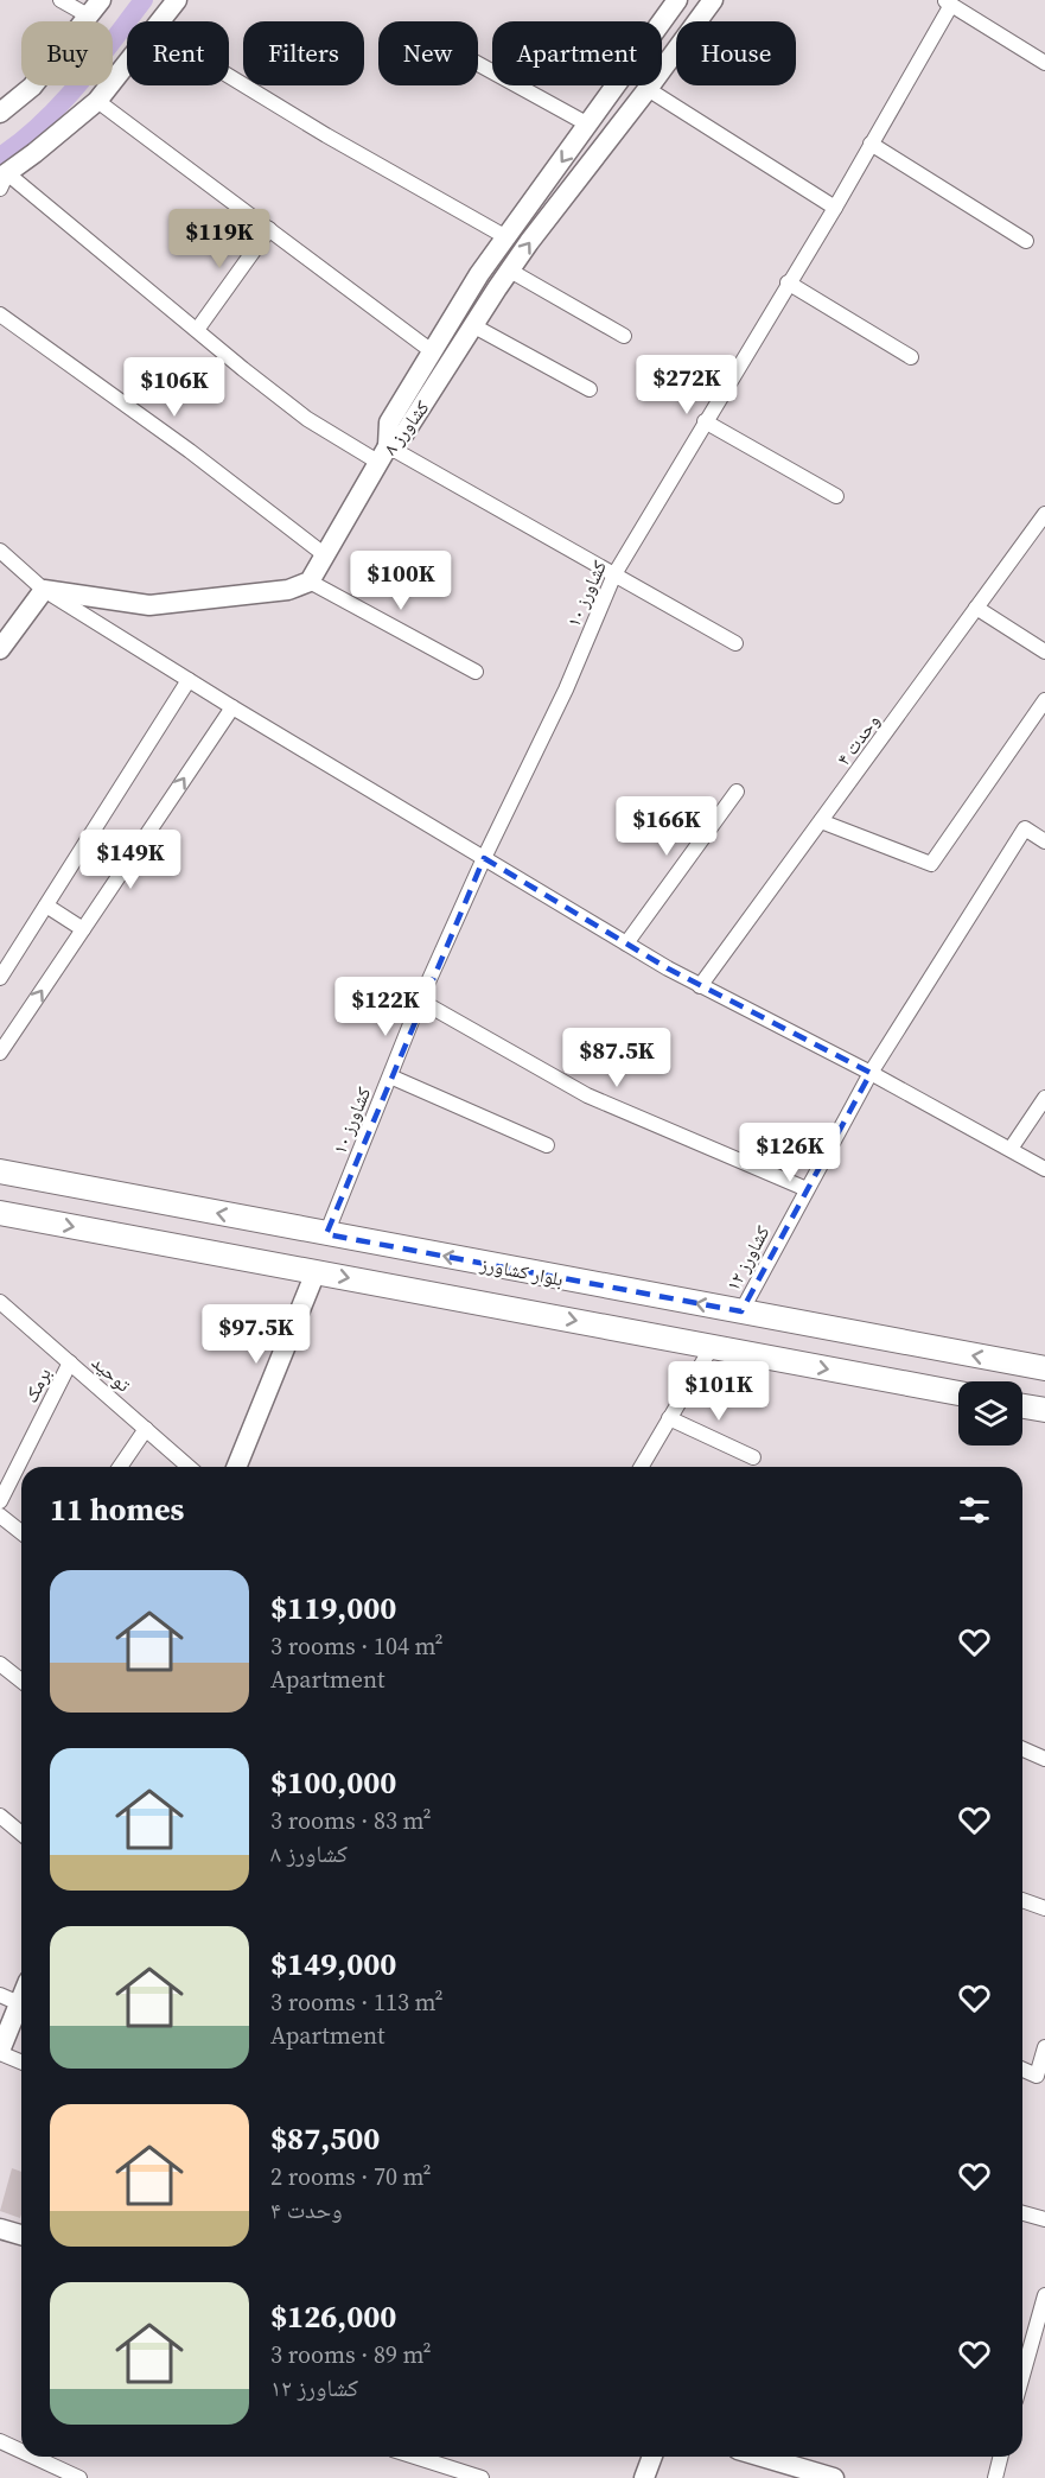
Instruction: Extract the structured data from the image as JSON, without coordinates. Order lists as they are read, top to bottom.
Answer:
{
  "streets": {
    "main road": ["بلوار کشاورز"],
    "street": [
      "کشاورز ۸",
      "کشاورز ۱۰",
      "وحدت ۴",
      "کشاورز ۱۲",
      "توحید",
      "برمک"
    ]
  },
  "crossings": [
    ["کشاورز ۱۰", "بلوار کشاورز"],
    ["کشاورز ۱۲", "بلوار کشاورز"],
    ["توحید", "برمک"]
  ],
  "page": {
    "chip": [
      "Buy",
      "Rent",
      "Filters",
      "New",
      "Apartment",
      "House"
    ],
    "price": [
      "$119K",
      "$272K",
      "$106K",
      "$100K",
      "$166K",
      "$149K",
      "$122K",
      "$87.5K",
      "$126K",
      "$97.5K",
      "$101K"
    ],
    "heading": "11 homes",
    "list": [
      {
        "name": "$119,000",
        "note": "3 rooms · 104 m² · Apartment"
      },
      {
        "name": "$100,000",
        "note": "3 rooms · 83 m² · کشاورز ۸"
      },
      {
        "name": "$149,000",
        "note": "3 rooms · 113 m² · Apartment"
      },
      {
        "name": "$87,500",
        "note": "2 rooms · 70 m² · وحدت ۴"
      },
      {
        "name": "$126,000",
        "note": "3 rooms · 89 m² · کشاورز ۱۲"
      }
    ]
  }
}
